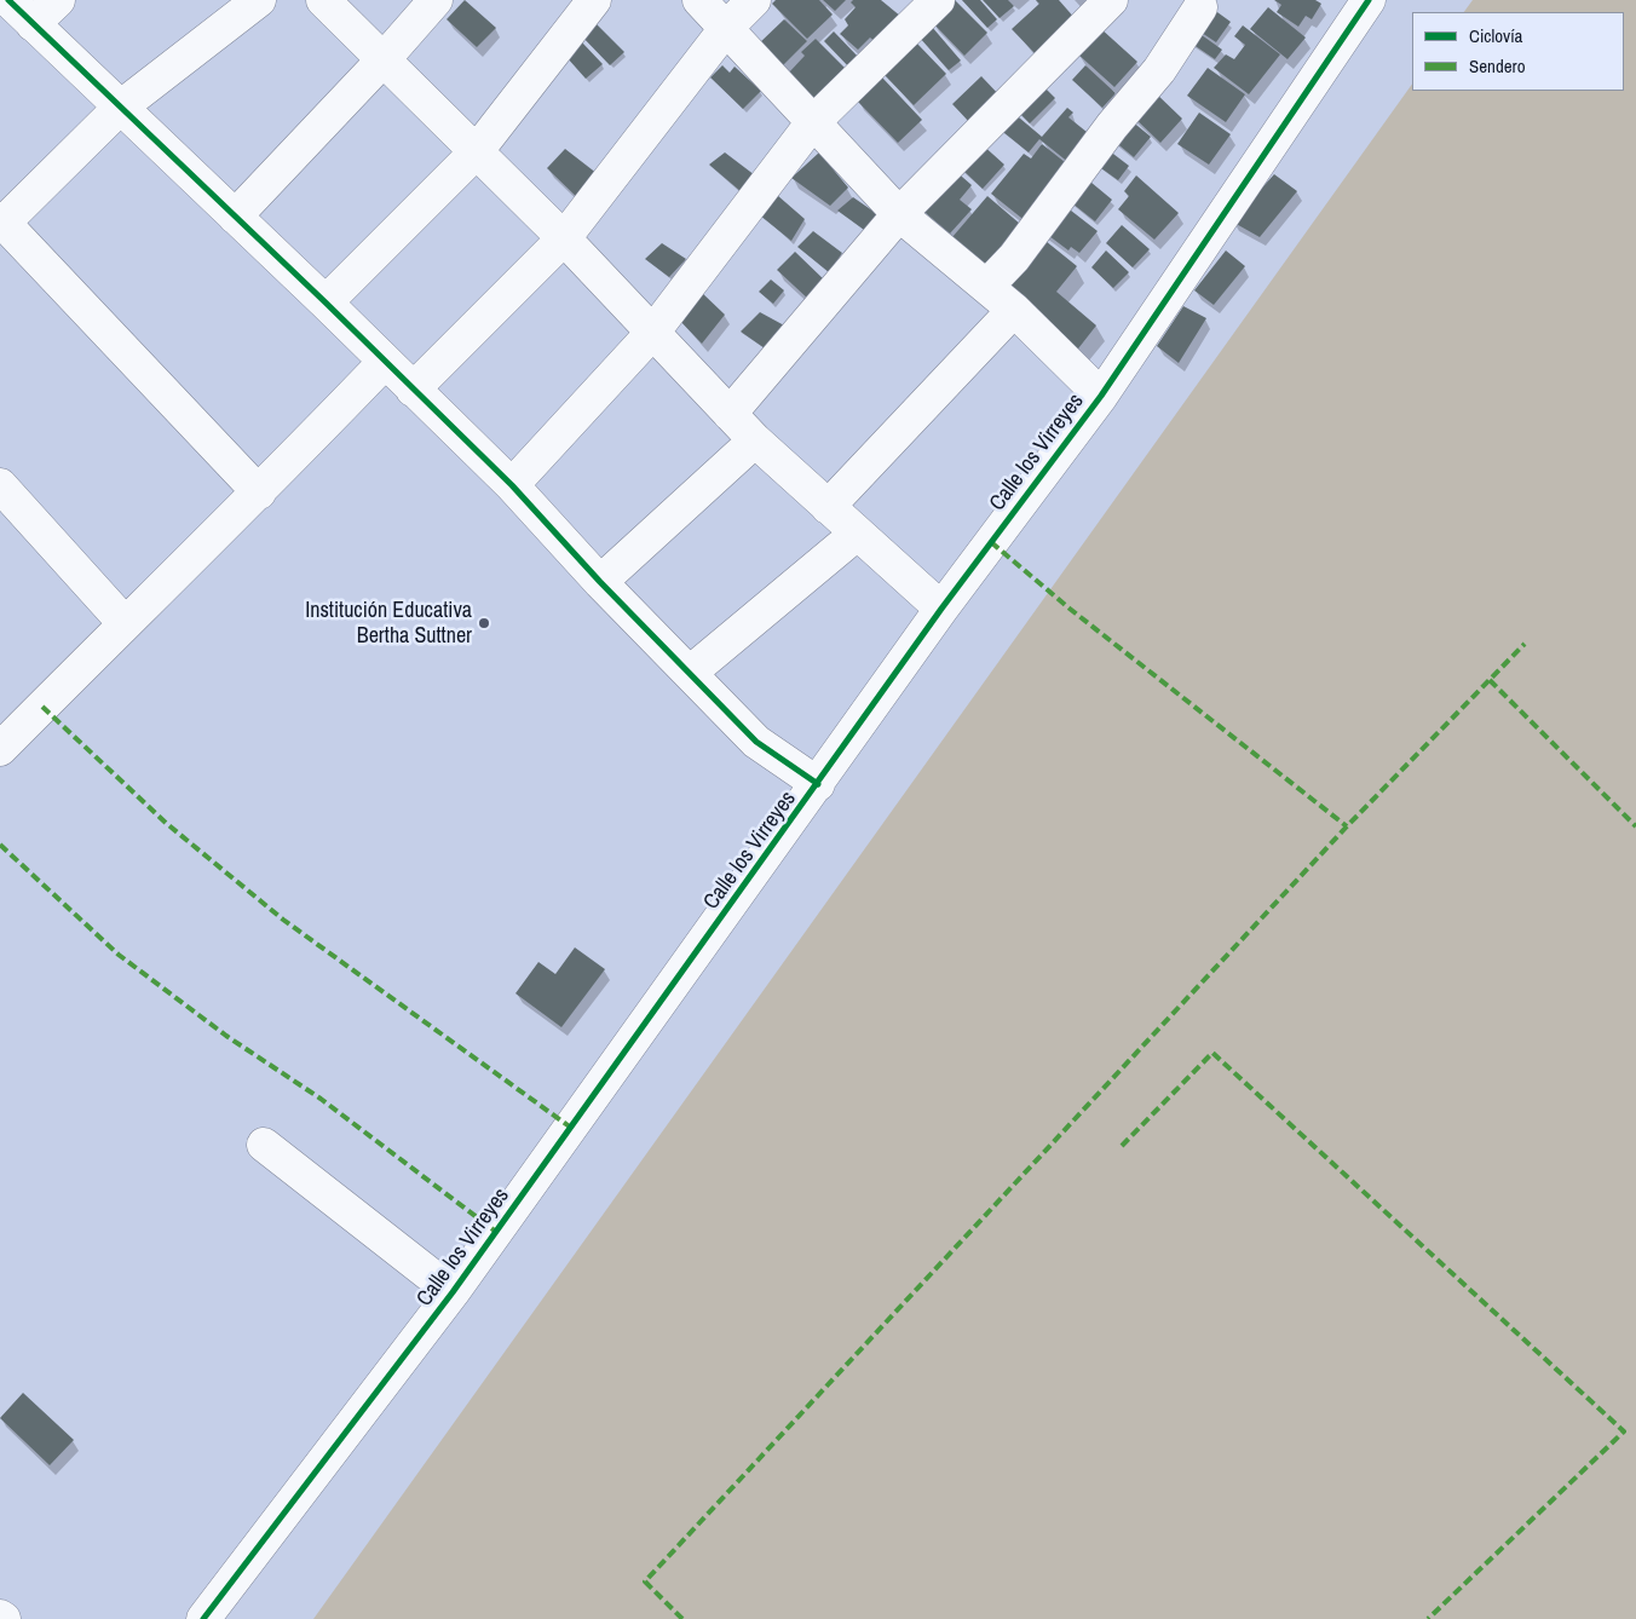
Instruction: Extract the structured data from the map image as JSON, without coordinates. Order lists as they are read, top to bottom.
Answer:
{
  "streets": {
    "street": ["Calle los Virreyes"]
  },
  "places": ["Institución Educativa Bertha Suttner"],
  "legend": ["Ciclovía", "Sendero"]
}
